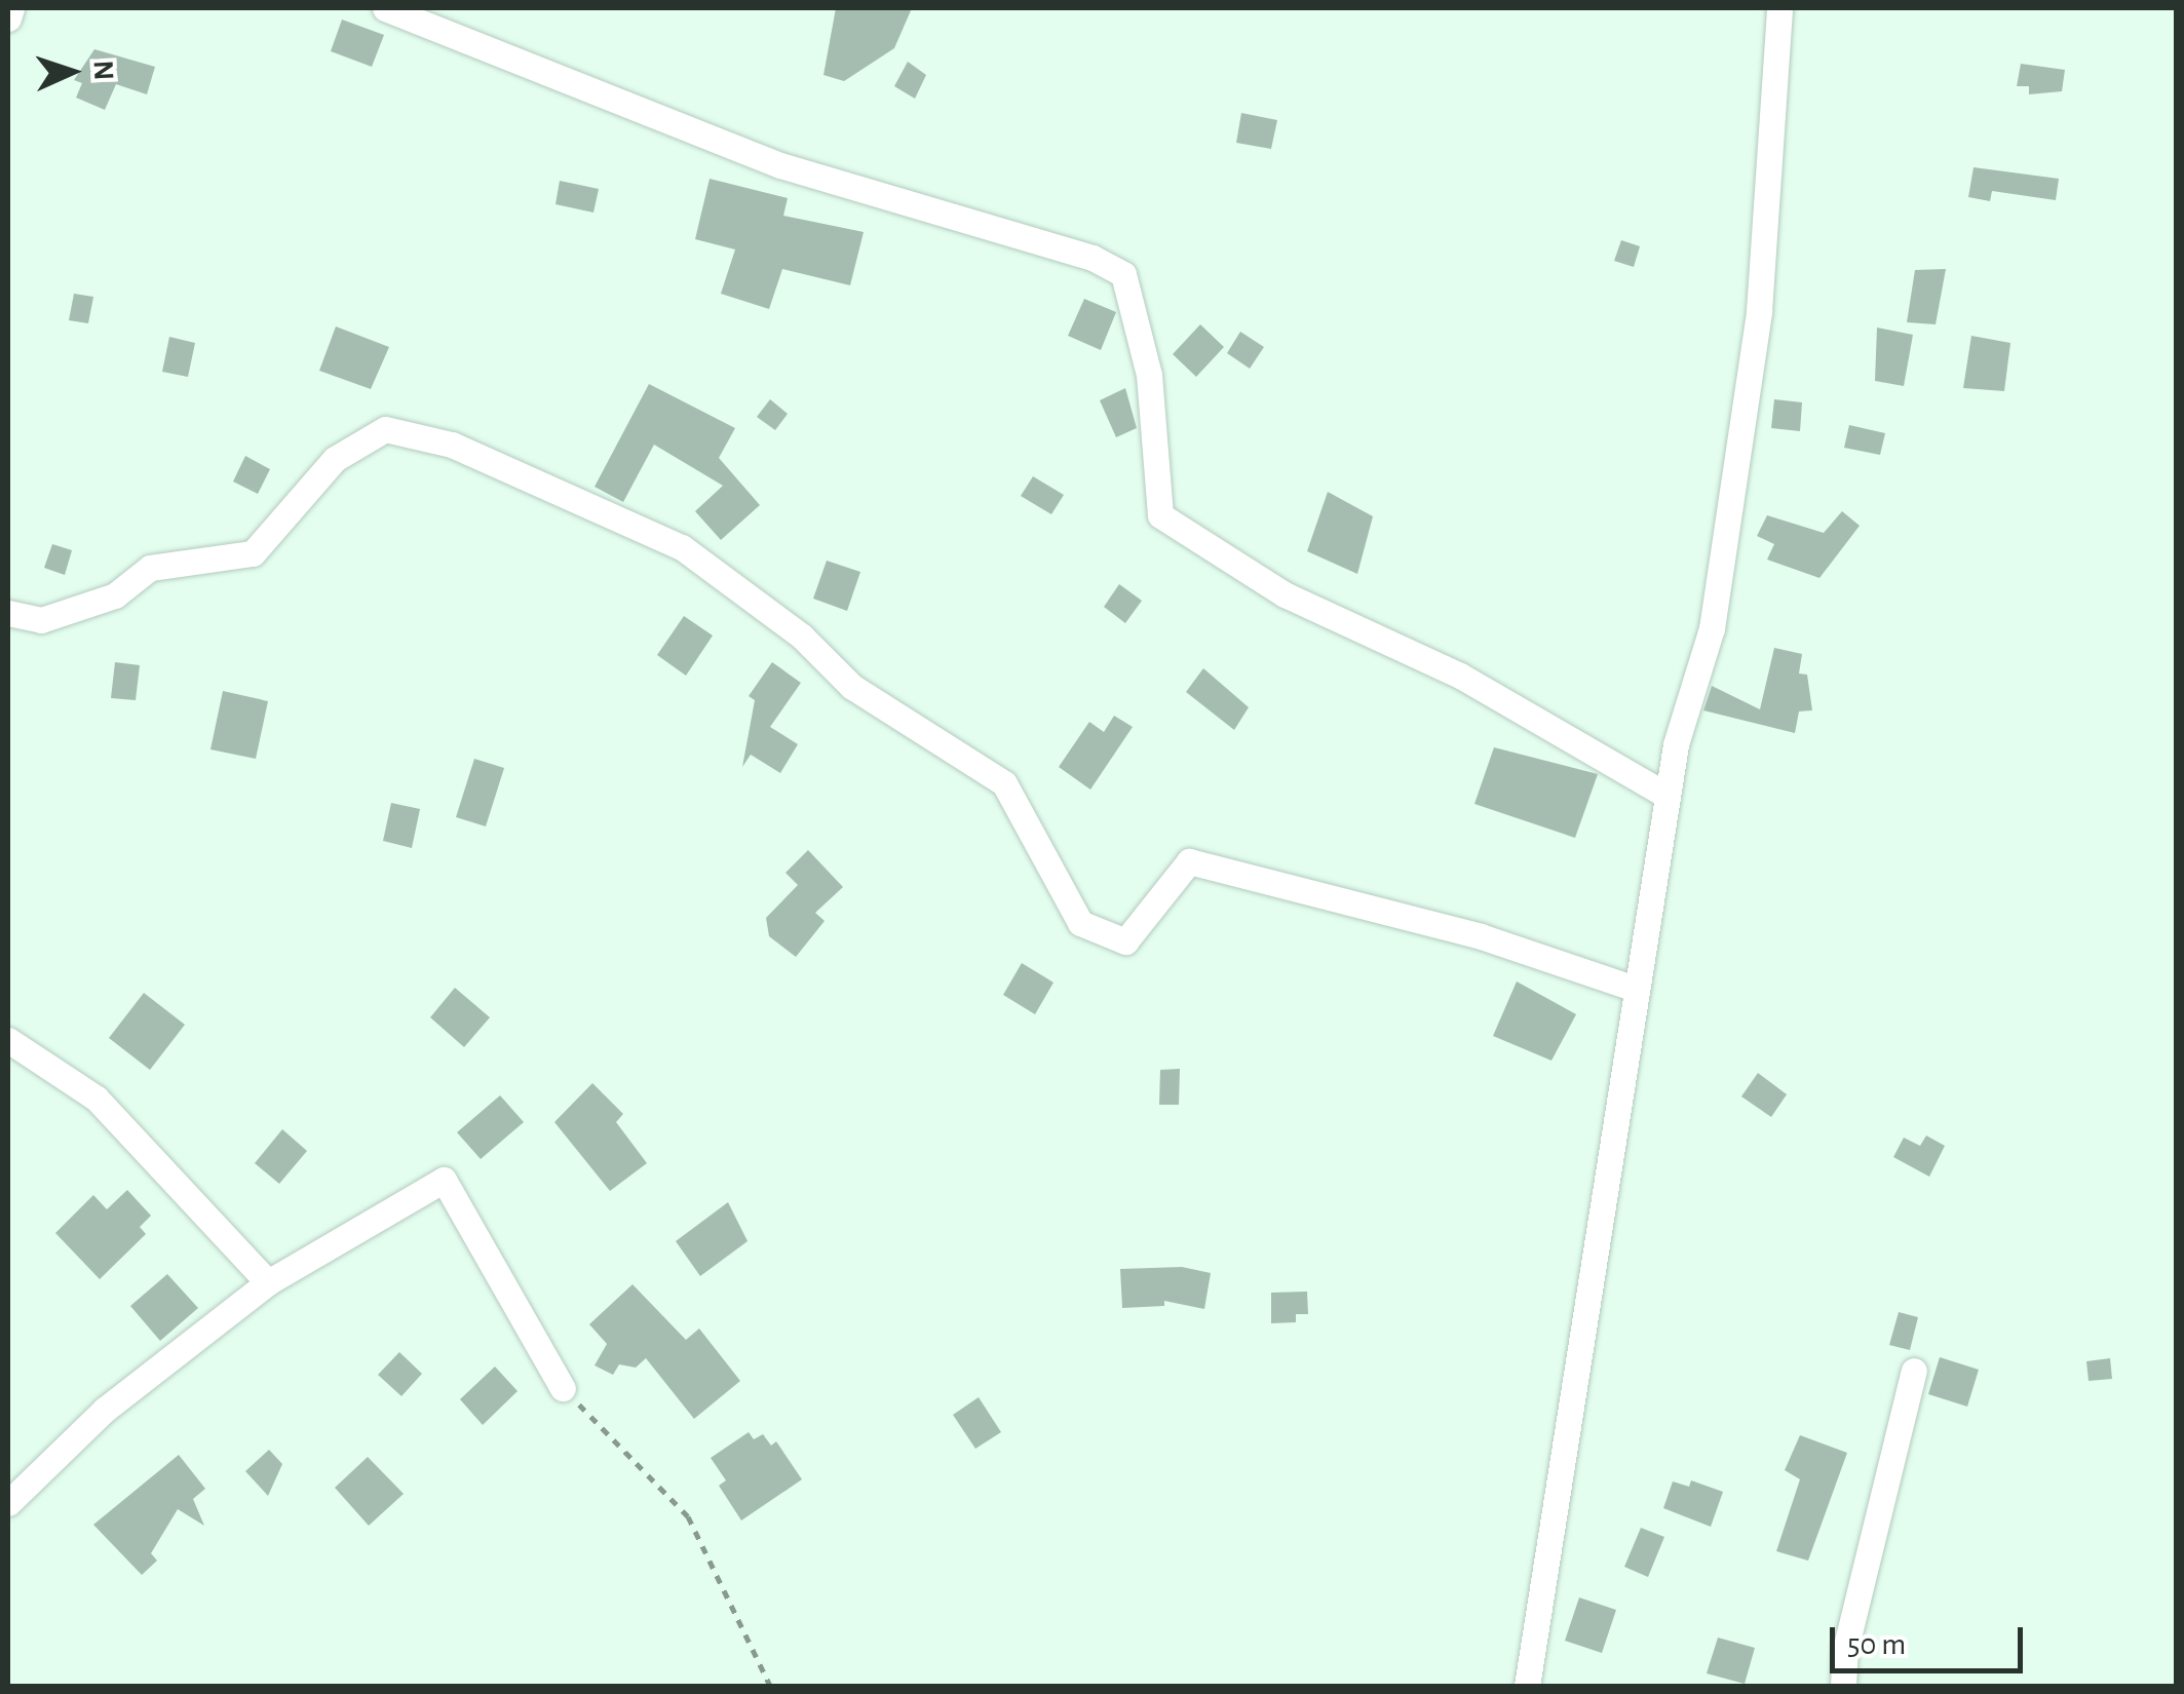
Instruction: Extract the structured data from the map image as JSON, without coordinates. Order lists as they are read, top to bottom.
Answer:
{
  "scale_bar": "50 m",
  "north": "right"
}
